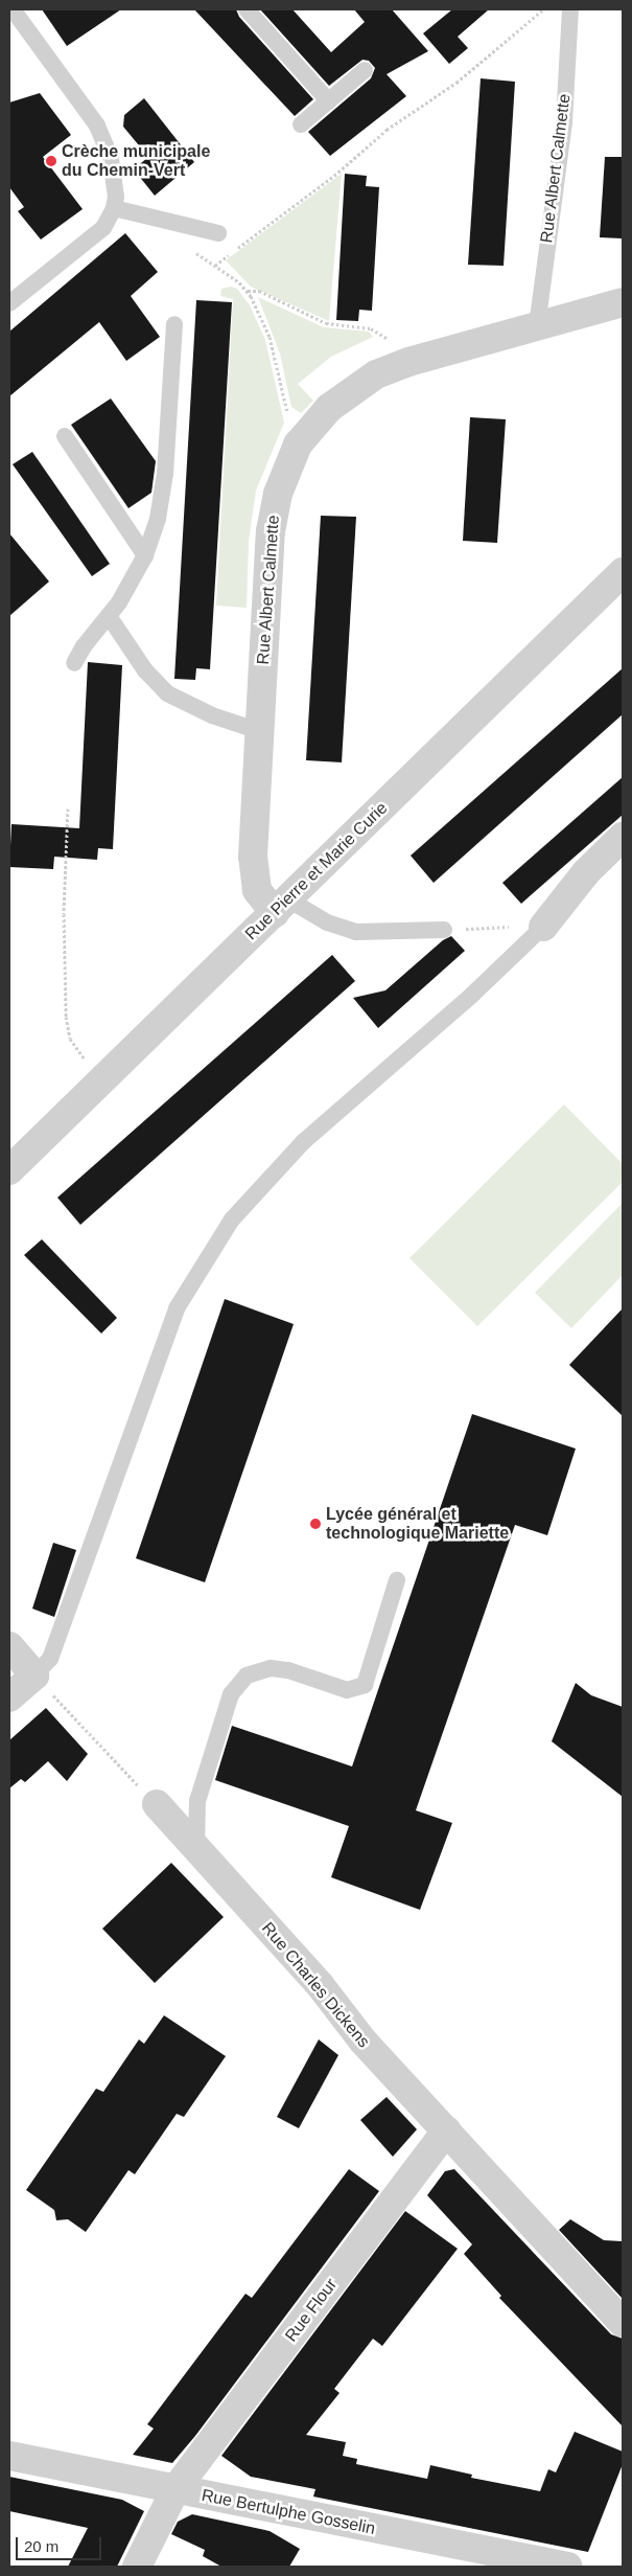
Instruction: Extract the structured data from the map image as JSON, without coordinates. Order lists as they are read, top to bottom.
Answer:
{
  "streets": {
    "street": [
      "Rue Albert Calmette",
      "Rue Pierre et Marie Curie",
      "Rue Charles Dickens",
      "Rue Flour",
      "Rue Bertulphe Gosselin"
    ]
  },
  "crossings": [
    ["Rue Albert Calmette", "Rue Pierre et Marie Curie"],
    ["Rue Charles Dickens", "Rue Flour"],
    ["Rue Flour", "Rue Bertulphe Gosselin"]
  ],
  "places": ["Crèche municipale du Chemin-Vert", "Lycée général et technologique Mariette"],
  "scale_bar": "20 m"
}
